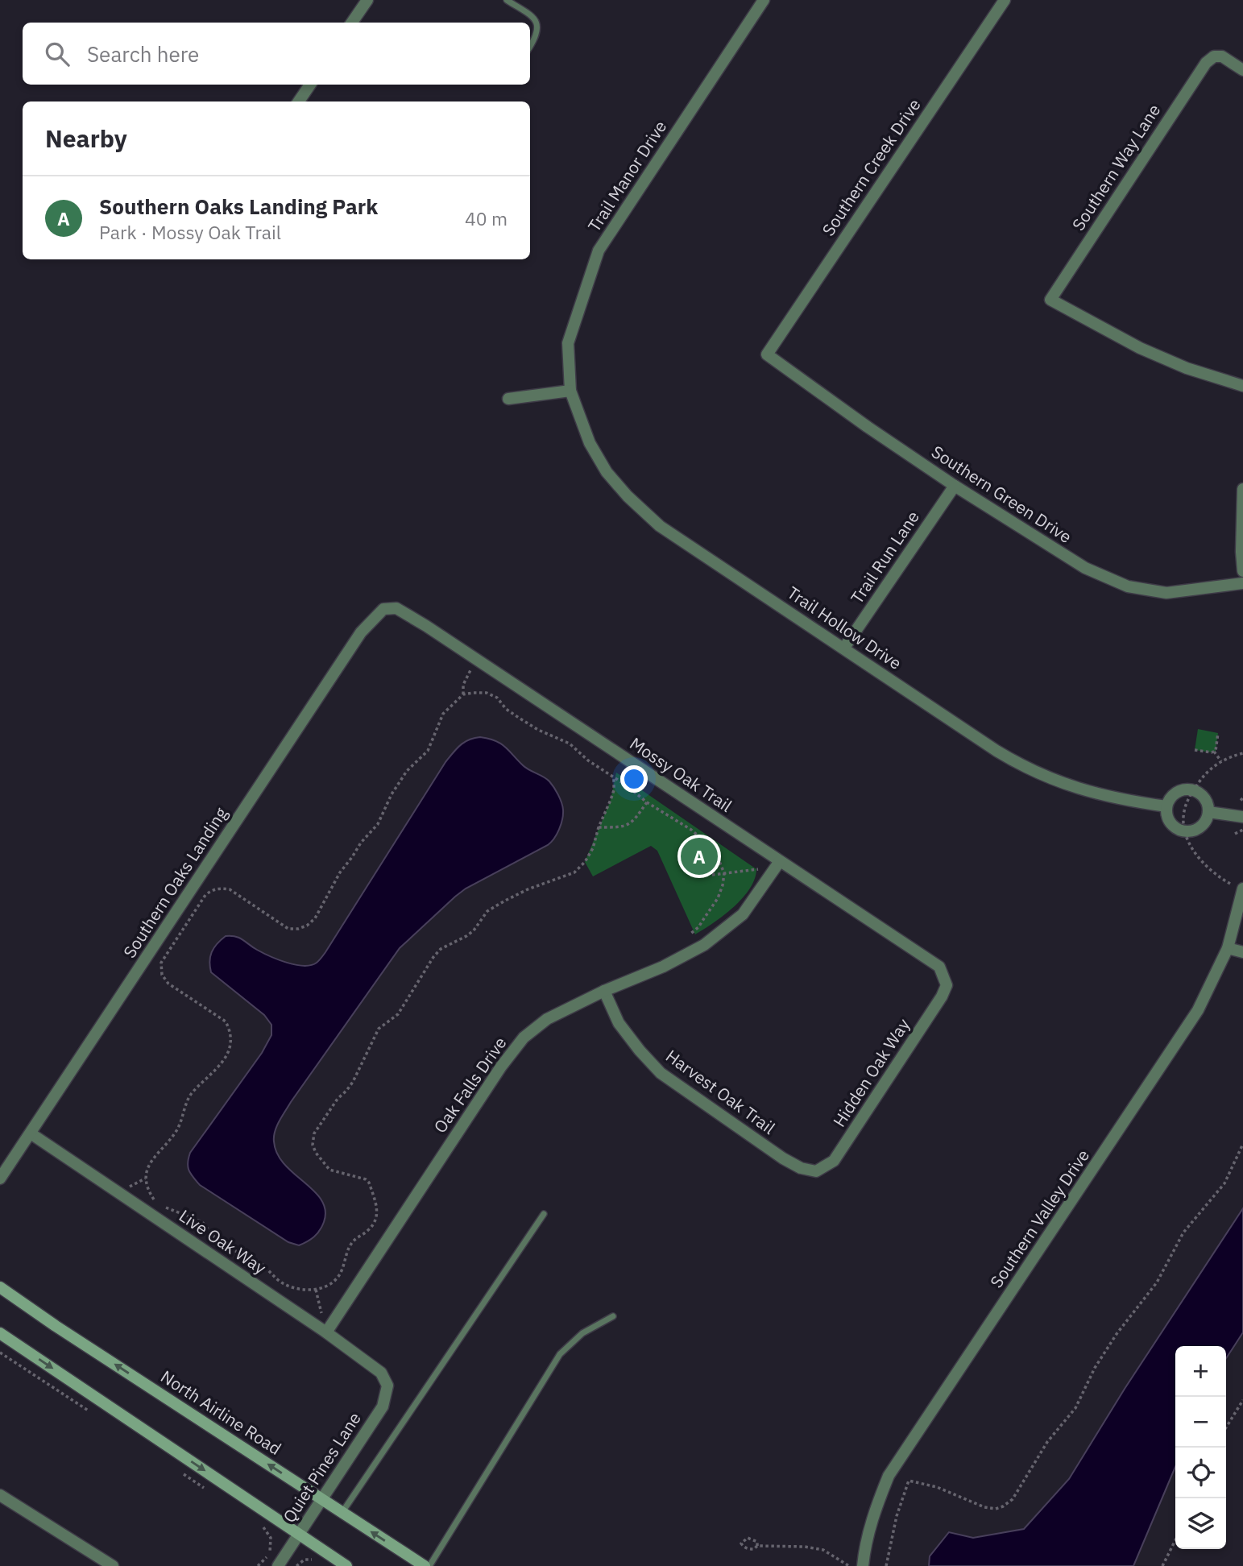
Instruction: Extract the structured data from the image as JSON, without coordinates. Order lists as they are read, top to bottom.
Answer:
{
  "streets": {
    "main road": ["North Airline Road"],
    "street": [
      "Southern Creek Drive",
      "Southern Way Lane",
      "Trail Manor Drive",
      "Southern Green Drive",
      "Trail Run Lane",
      "Trail Hollow Drive",
      "Mossy Oak Trail",
      "Southern Oaks Landing",
      "Hidden Oak Way",
      "Oak Falls Drive",
      "Harvest Oak Trail",
      "Southern Valley Drive",
      "Live Oak Way",
      "Quiet Pines Lane"
    ]
  },
  "crossings": [
    ["Southern Creek Drive", "Southern Green Drive"],
    ["Trail Manor Drive", "Trail Hollow Drive"],
    ["Southern Green Drive", "Trail Run Lane"],
    ["Trail Run Lane", "Trail Hollow Drive"],
    ["Mossy Oak Trail", "Southern Oaks Landing"],
    ["Mossy Oak Trail", "Hidden Oak Way"],
    ["Mossy Oak Trail", "Oak Falls Drive"],
    ["Southern Oaks Landing", "Live Oak Way"],
    ["Hidden Oak Way", "Harvest Oak Trail"],
    ["Oak Falls Drive", "Harvest Oak Trail"],
    ["Oak Falls Drive", "Live Oak Way"],
    ["Live Oak Way", "Quiet Pines Lane"],
    ["North Airline Road", "Quiet Pines Lane"]
  ],
  "page": {
    "search": "Search here",
    "heading": "Nearby",
    "list": [
      {
        "mark": "A",
        "name": "Southern Oaks Landing Park",
        "note": "Park · Mossy Oak Trail",
        "value": "40 m"
      }
    ],
    "pins": "A",
    "map_buttons": ["+", "−"]
  }
}
